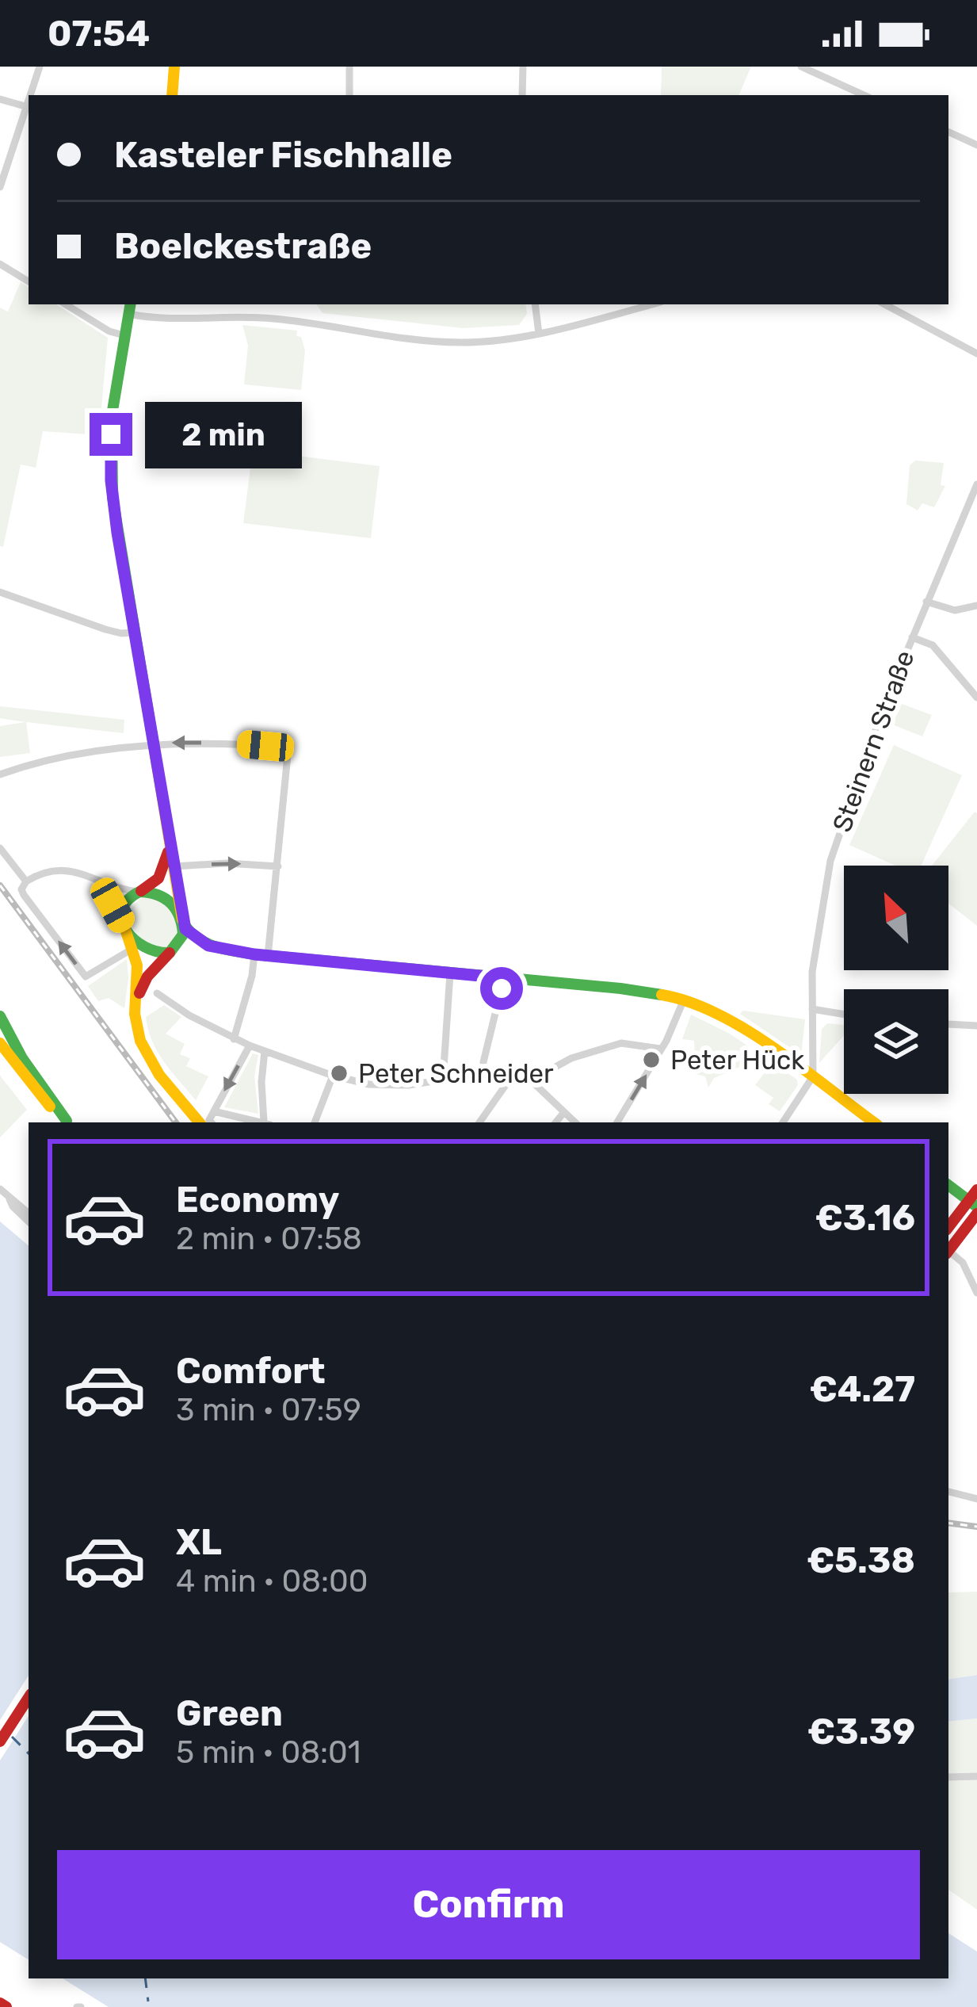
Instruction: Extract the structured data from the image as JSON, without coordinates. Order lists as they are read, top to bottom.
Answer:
{
  "streets": {
    "street": ["Steinern Straße"]
  },
  "places": ["Peter Hück", "Peter Schneider"],
  "north": "top left",
  "page": {
    "status": "07:54",
    "banner": ["Kasteler Fischhalle", "Boelckestraße"],
    "bubble": "2 min",
    "list": [
      {
        "name": "Economy",
        "note": "2 min · 07:58",
        "value": "€3.16"
      },
      {
        "name": "Comfort",
        "note": "3 min · 07:59",
        "value": "€4.27"
      },
      {
        "name": "XL",
        "note": "4 min · 08:00",
        "value": "€5.38"
      },
      {
        "name": "Green",
        "note": "5 min · 08:01",
        "value": "€3.39"
      }
    ],
    "buttons": "Confirm"
  }
}
